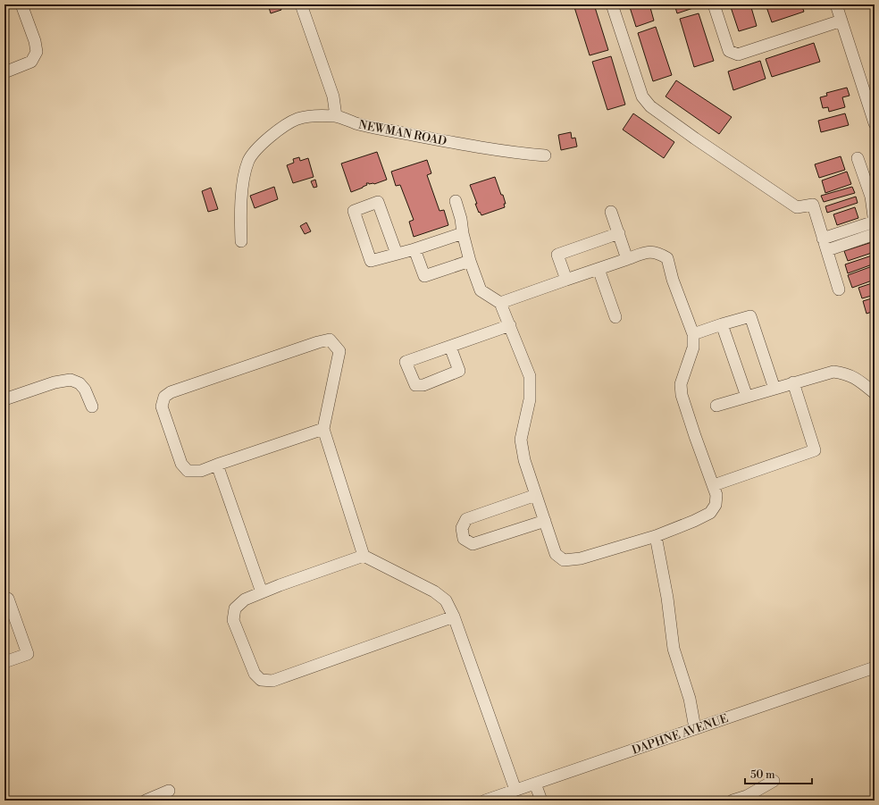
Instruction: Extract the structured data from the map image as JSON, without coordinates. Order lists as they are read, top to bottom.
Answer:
{
  "streets": {
    "street": ["NEWMAN ROAD", "DAPHNE AVENUE"]
  },
  "scale_bar": "50 m"
}
